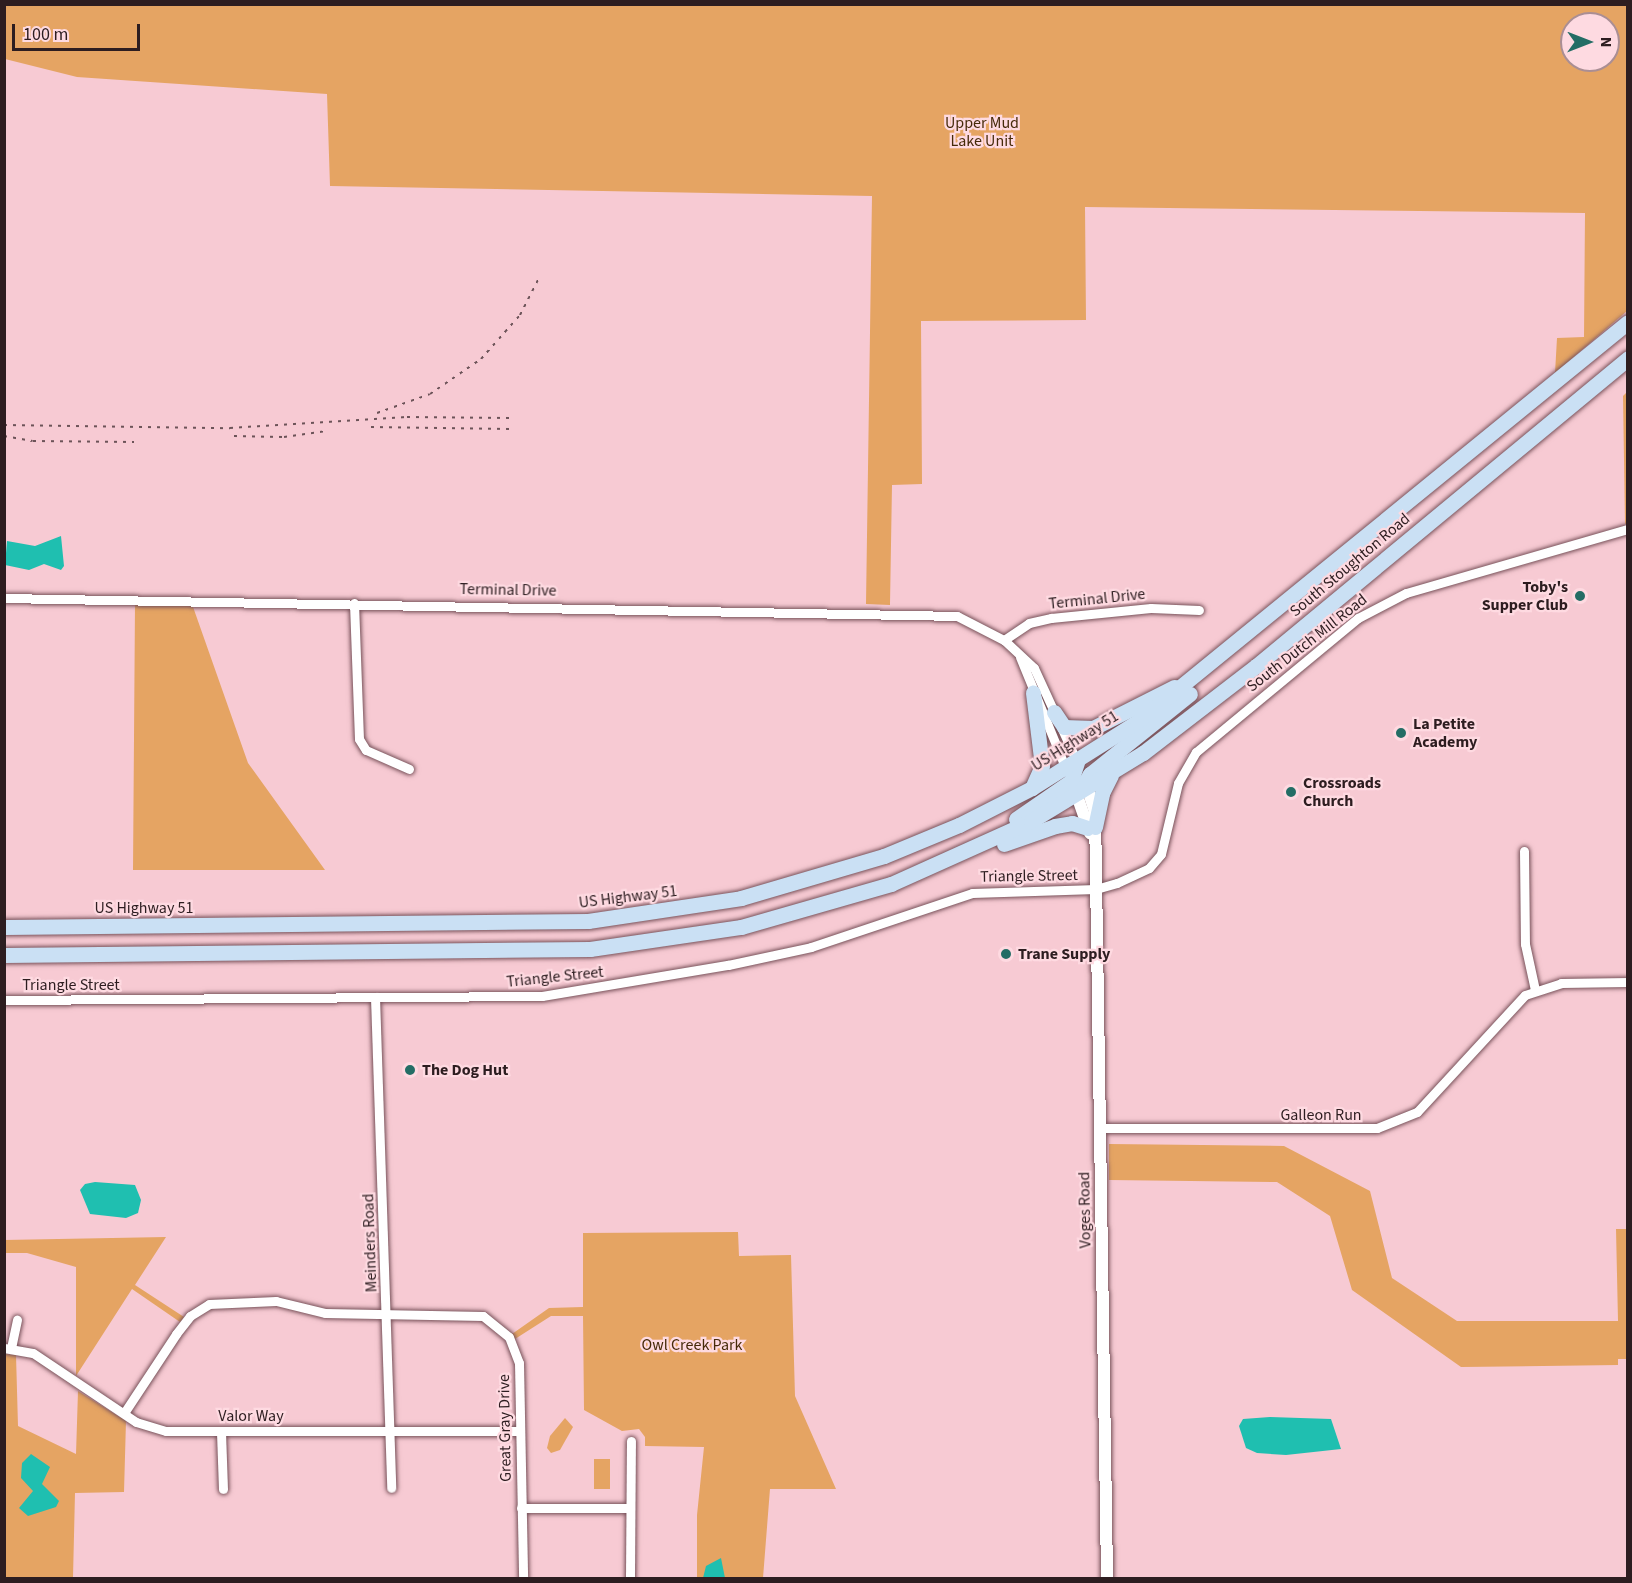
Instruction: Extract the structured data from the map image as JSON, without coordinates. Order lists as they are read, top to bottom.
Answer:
{
  "streets": {
    "main road": ["South Stoughton Road", "US Highway 51"],
    "street": [
      "Terminal Drive",
      "South Dutch Mill Road",
      "Triangle Street",
      "Galleon Run",
      "Voges Road",
      "Meinders Road",
      "Valor Way",
      "Great Gray Drive"
    ]
  },
  "crossings": [
    ["South Stoughton Road", "Terminal Drive"],
    ["South Stoughton Road", "US Highway 51"],
    ["South Stoughton Road", "Voges Road"],
    ["Terminal Drive", "US Highway 51"],
    ["Terminal Drive", "Voges Road"],
    ["South Dutch Mill Road", "Triangle Street"],
    ["South Dutch Mill Road", "Voges Road"],
    ["US Highway 51", "Voges Road"],
    ["Triangle Street", "Voges Road"],
    ["Triangle Street", "Meinders Road"],
    ["Galleon Run", "Voges Road"],
    ["Meinders Road", "Valor Way"],
    ["Meinders Road", "Great Gray Drive"],
    ["Valor Way", "Great Gray Drive"]
  ],
  "parks": ["Upper Mud Lake Unit", "Owl Creek Park"],
  "places": [
    "Toby's Supper Club",
    "La Petite Academy",
    "Crossroads Church",
    "Trane Supply",
    "The Dog Hut"
  ],
  "scale_bar": "100 m",
  "north": "right"
}
